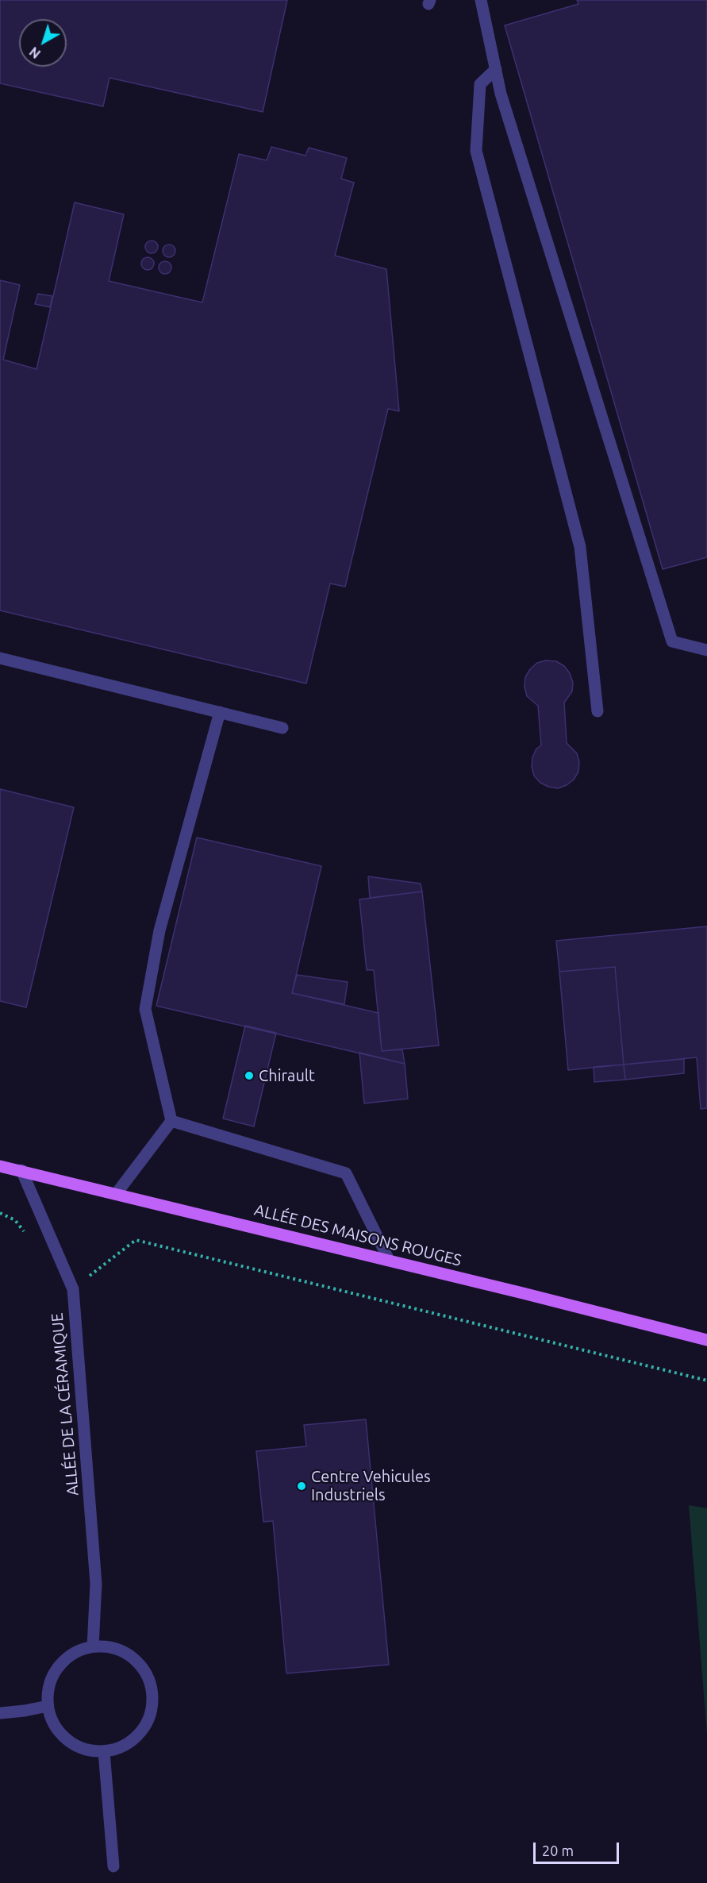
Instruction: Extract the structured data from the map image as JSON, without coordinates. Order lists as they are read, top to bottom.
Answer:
{
  "streets": {
    "main road": ["ALLÉE DES MAISONS ROUGES"],
    "street": ["ALLÉE DE LA CÉRAMIQUE"]
  },
  "crossings": [
    ["ALLÉE DES MAISONS ROUGES", "ALLÉE DE LA CÉRAMIQUE"]
  ],
  "places": ["Chirault", "Centre Vehicules Industriels"],
  "scale_bar": "20 m",
  "north": "bottom left"
}
